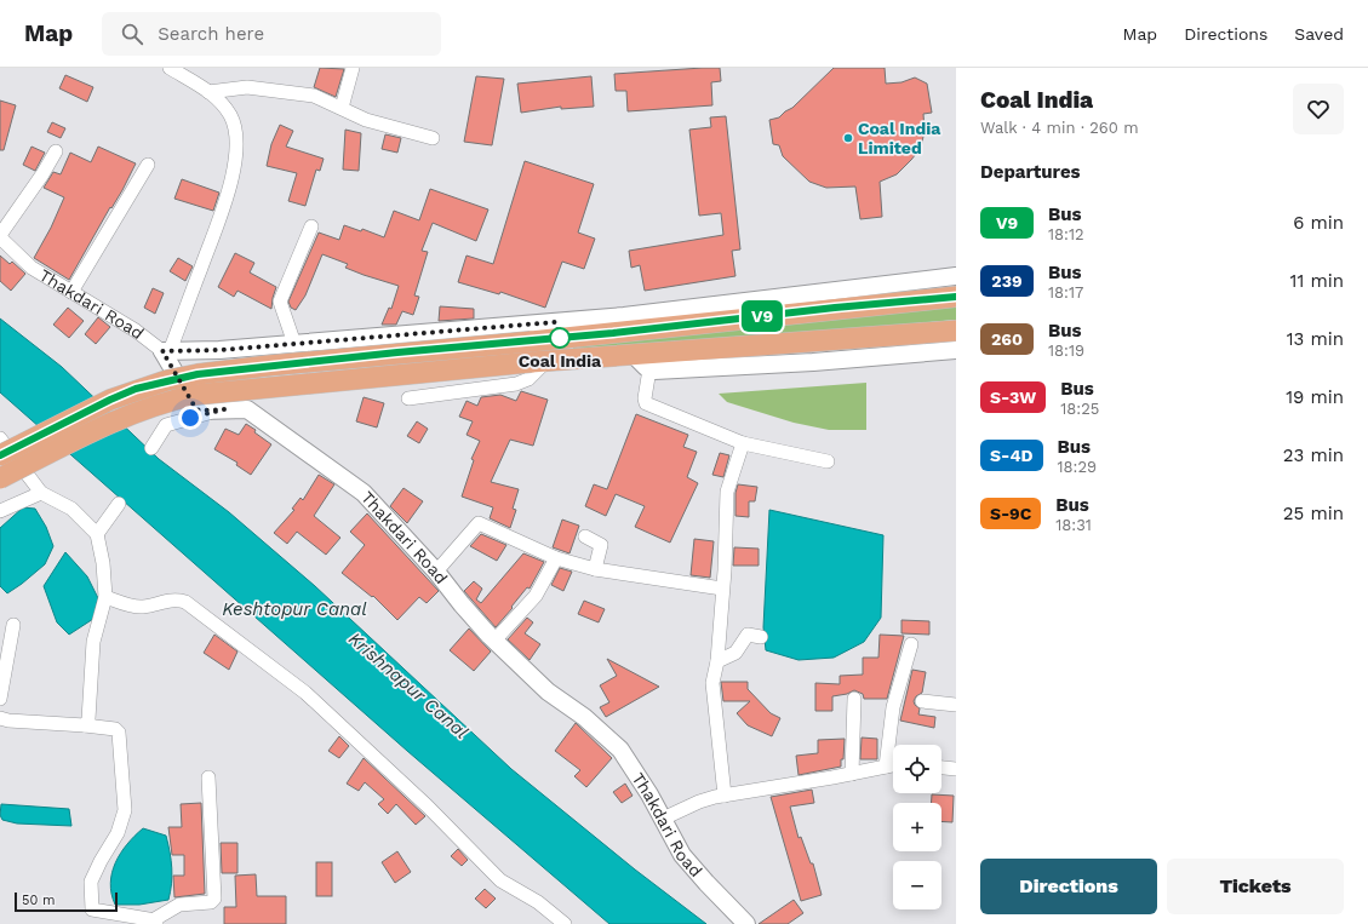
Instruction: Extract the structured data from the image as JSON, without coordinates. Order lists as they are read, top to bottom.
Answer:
{
  "streets": {
    "street": ["Thakdari Road"]
  },
  "water": ["Keshtopur Canal", "Krishnapur Canal"],
  "places": ["Coal India Limited", "Coal India"],
  "lines": ["bus line V9"],
  "scale_bar": "50 m",
  "page": {
    "header": "Map",
    "search": "Search here",
    "nav": ["Map", "Directions", "Saved"],
    "on_map": "V9",
    "heading": [
      ["Coal India", "Walk · 4 min · 260 m"],
      "Departures"
    ],
    "list": [
      {
        "mark": "V9",
        "name": "Bus",
        "note": "18:12",
        "value": "6 min"
      },
      {
        "mark": "239",
        "name": "Bus",
        "note": "18:17",
        "value": "11 min"
      },
      {
        "mark": "260",
        "name": "Bus",
        "note": "18:19",
        "value": "13 min"
      },
      {
        "mark": "S-3W",
        "name": "Bus",
        "note": "18:25",
        "value": "19 min"
      },
      {
        "mark": "S-4D",
        "name": "Bus",
        "note": "18:29",
        "value": "23 min"
      },
      {
        "mark": "S-9C",
        "name": "Bus",
        "note": "18:31",
        "value": "25 min"
      }
    ],
    "map_buttons": ["+", "−"],
    "buttons": ["Directions", "Tickets"],
    "scale": "50 m"
  }
}
